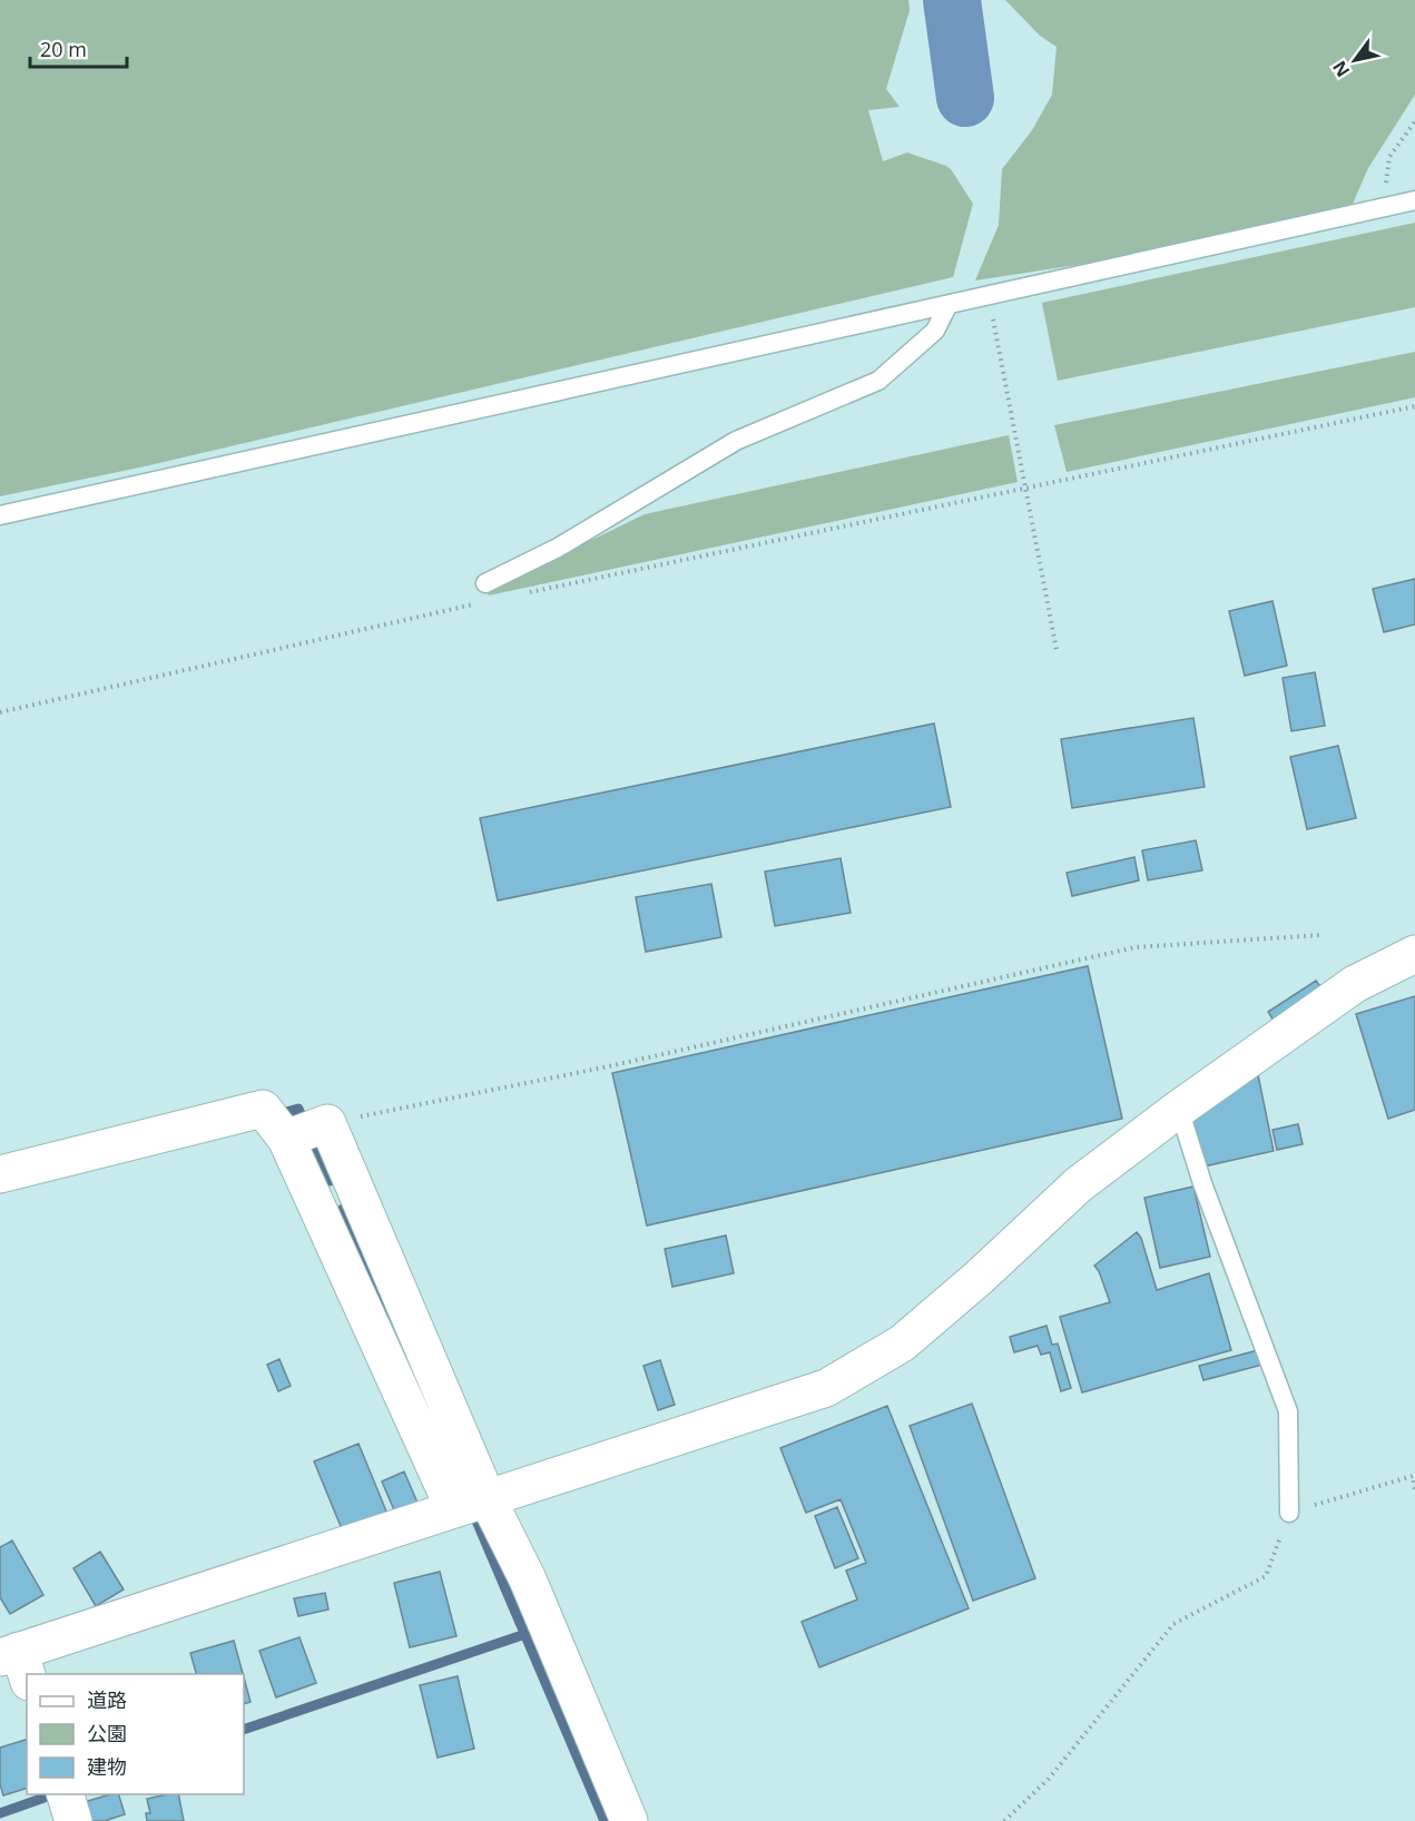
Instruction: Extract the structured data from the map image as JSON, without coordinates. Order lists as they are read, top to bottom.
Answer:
{
  "legend": ["道路", "公園", "建物"],
  "scale_bar": "20 m",
  "north": "bottom left"
}
